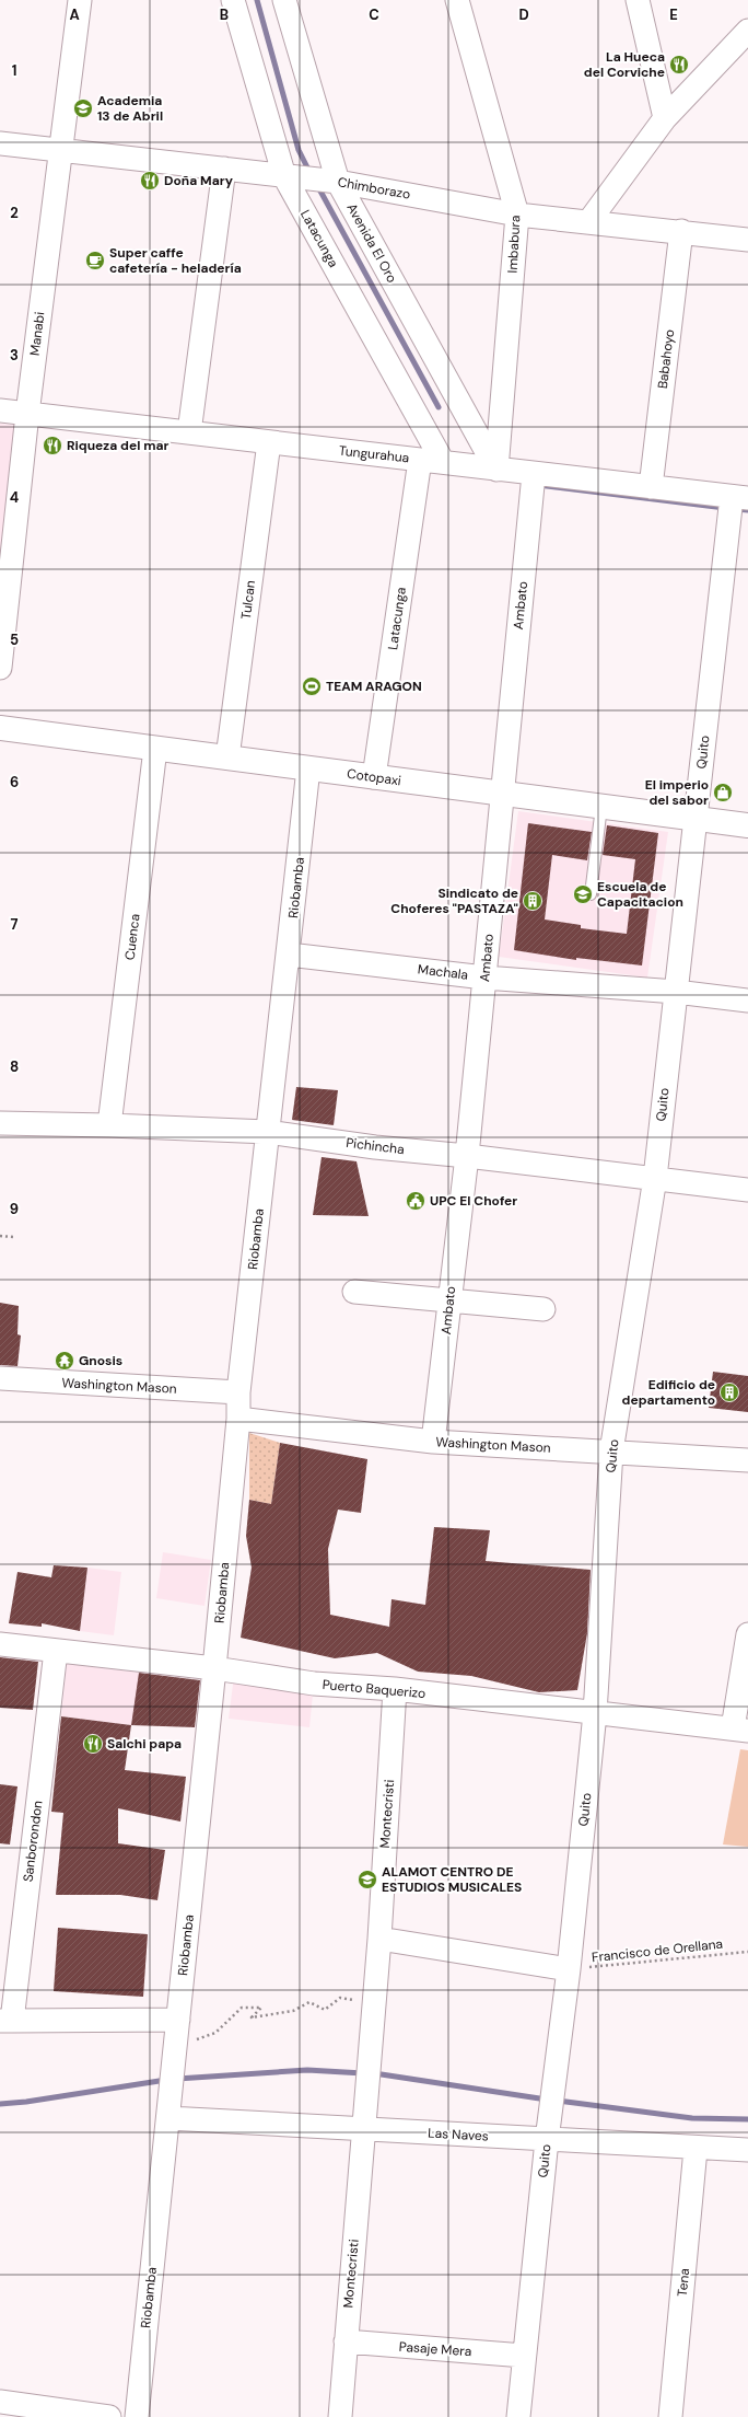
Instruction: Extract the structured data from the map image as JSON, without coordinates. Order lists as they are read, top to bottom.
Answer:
{
  "streets": {
    "street": [
      "Chimborazo",
      "Latacunga",
      "Avenida El Oro",
      "Imbabura",
      "Manabi",
      "Babahoyo",
      "Tungurahua",
      "Tulcan",
      "Ambato",
      "Quito",
      "Cotopaxi",
      "Riobamba",
      "Cuenca",
      "Machala",
      "Pichincha",
      "Washington Mason",
      "Puerto Baquerizo",
      "Montecristi",
      "Sanborondon",
      "Las Naves",
      "Tena",
      "Pasaje Mera"
    ],
    "path": ["Francisco de Orellana"]
  },
  "crossings": [
    ["Chimborazo", "Latacunga"],
    ["Chimborazo", "Avenida El Oro"],
    ["Chimborazo", "Imbabura"],
    ["Chimborazo", "Manabi"],
    ["Chimborazo", "Babahoyo"],
    ["Latacunga", "Tungurahua"],
    ["Latacunga", "Cotopaxi"],
    ["Avenida El Oro", "Imbabura"],
    ["Avenida El Oro", "Tungurahua"],
    ["Imbabura", "Tungurahua"],
    ["Manabi", "Tungurahua"],
    ["Babahoyo", "Tungurahua"],
    ["Tungurahua", "Tulcan"],
    ["Tungurahua", "Ambato"],
    ["Tungurahua", "Quito"],
    ["Tulcan", "Cotopaxi"],
    ["Ambato", "Cotopaxi"],
    ["Ambato", "Machala"],
    ["Ambato", "Pichincha"],
    ["Ambato", "Washington Mason"],
    ["Quito", "Cotopaxi"],
    ["Quito", "Machala"],
    ["Quito", "Pichincha"],
    ["Quito", "Washington Mason"],
    ["Quito", "Puerto Baquerizo"],
    ["Quito", "Francisco de Orellana"],
    ["Quito", "Las Naves"],
    ["Quito", "Pasaje Mera"],
    ["Cotopaxi", "Riobamba"],
    ["Cotopaxi", "Cuenca"],
    ["Riobamba", "Machala"],
    ["Riobamba", "Pichincha"],
    ["Riobamba", "Washington Mason"],
    ["Riobamba", "Puerto Baquerizo"],
    ["Riobamba", "Las Naves"],
    ["Cuenca", "Pichincha"],
    ["Puerto Baquerizo", "Montecristi"],
    ["Puerto Baquerizo", "Sanborondon"],
    ["Montecristi", "Las Naves"],
    ["Montecristi", "Pasaje Mera"],
    ["Las Naves", "Tena"]
  ],
  "places": {
    "restaurant": [
      "La Hueca del Corviche",
      "Doña Mary",
      "Riqueza del mar",
      "Salchi papa"
    ],
    "school or university": ["Academia 13 de Abril", "Escuela de Capacitacion", "ALAMOT CENTRO DE ESTUDIOS MUSICALES"],
    "cafe": ["Super caffe cafetería - heladería"],
    "sports": ["TEAM ARAGON"],
    "shop": ["El imperio del sabor"],
    "building": ["Sindicato de Choferes \"PASTAZA\"", "Edificio de departamento"],
    "public building": ["UPC El Chofer"],
    "temple": ["Gnosis"]
  },
  "grid": {
    "columns": [
      "A",
      "B",
      "C",
      "D",
      "E"
    ],
    "rows": [
      "1",
      "2",
      "3",
      "4",
      "5",
      "6",
      "7",
      "8",
      "9"
    ]
  }
}
